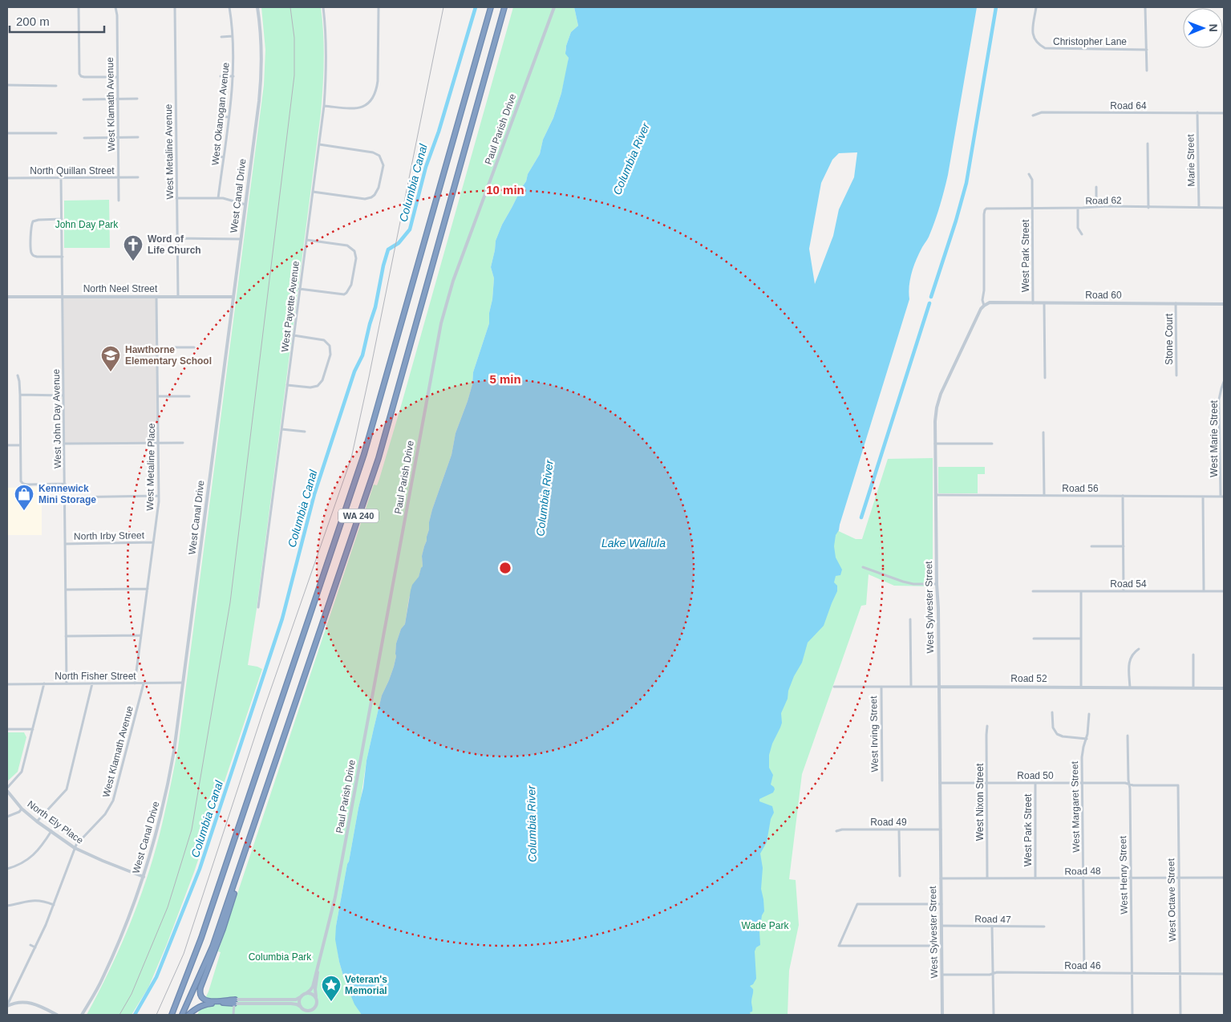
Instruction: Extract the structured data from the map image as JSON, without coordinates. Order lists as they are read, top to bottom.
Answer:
{
  "streets": {
    "highway": ["WA 240"],
    "street": [
      "Christopher Lane",
      "West Klamath Avenue",
      "Road 64",
      "West Okanogan Avenue",
      "Paul Parish Drive",
      "West Metaline Avenue",
      "Marie Street",
      "North Quillan Street",
      "West Canal Drive",
      "Road 62",
      "West Park Street",
      "North Neel Street",
      "Road 60",
      "West Payette Avenue",
      "Stone Court",
      "West John Day Avenue",
      "West Marie Street",
      "West Metaline Place",
      "Road 56",
      "North Irby Street",
      "Road 54",
      "West Sylvester Street",
      "North Fisher Street",
      "Road 52",
      "West Irving Street",
      "Road 50",
      "West Nixon Street",
      "West Margaret Street",
      "North Ely Place",
      "Road 49",
      "Road 48",
      "West Henry Street",
      "West Octave Street",
      "Road 47",
      "Road 46"
    ]
  },
  "crossings": [
    ["West Klamath Avenue", "North Quillan Street"],
    ["West Klamath Avenue", "North Fisher Street"],
    ["West Klamath Avenue", "North Ely Place"],
    ["Road 64", "Marie Street"],
    ["West Metaline Avenue", "North Neel Street"],
    ["Marie Street", "Road 62"],
    ["North Quillan Street", "West John Day Avenue"],
    ["West Canal Drive", "North Neel Street"],
    ["West Canal Drive", "North Fisher Street"],
    ["West Canal Drive", "North Ely Place"],
    ["Road 62", "West Park Street"],
    ["Road 62", "Road 60"],
    ["Road 62", "West Sylvester Street"],
    ["West Park Street", "Road 60"],
    ["West Park Street", "Road 50"],
    ["West Park Street", "Road 48"],
    ["North Neel Street", "West John Day Avenue"],
    ["North Neel Street", "West Metaline Place"],
    ["Road 60", "Stone Court"],
    ["Road 60", "West Sylvester Street"],
    ["West John Day Avenue", "North Irby Street"],
    ["West John Day Avenue", "North Fisher Street"],
    ["West Marie Street", "Road 56"],
    ["West Metaline Place", "North Irby Street"],
    ["West Metaline Place", "North Fisher Street"],
    ["Road 56", "West Sylvester Street"],
    ["West Sylvester Street", "Road 52"],
    ["West Sylvester Street", "Road 50"],
    ["West Sylvester Street", "Road 49"],
    ["West Sylvester Street", "Road 48"],
    ["West Sylvester Street", "Road 47"],
    ["West Sylvester Street", "Road 46"],
    ["Road 52", "West Irving Street"],
    ["Road 50", "West Nixon Street"],
    ["Road 50", "West Margaret Street"],
    ["Road 50", "West Henry Street"],
    ["Road 50", "West Octave Street"],
    ["West Nixon Street", "Road 48"],
    ["West Margaret Street", "Road 48"],
    ["West Margaret Street", "Road 46"],
    ["Road 48", "West Henry Street"],
    ["Road 48", "West Octave Street"],
    ["West Henry Street", "Road 46"],
    ["West Octave Street", "Road 46"]
  ],
  "water": ["Columbia River", "Columbia Canal", "Lake Wallula"],
  "parks": ["John Day Park", "Wade Park", "Columbia Park"],
  "places": {
    "church": ["Word of Life Church"],
    "school or university": ["Hawthorne Elementary School"],
    "shop": ["Kennewick Mini Storage"],
    "place": ["Veteran's Memorial"]
  },
  "scale_bar": "200 m",
  "north": "right",
  "rings": ["10 min", "5 min"]
}
